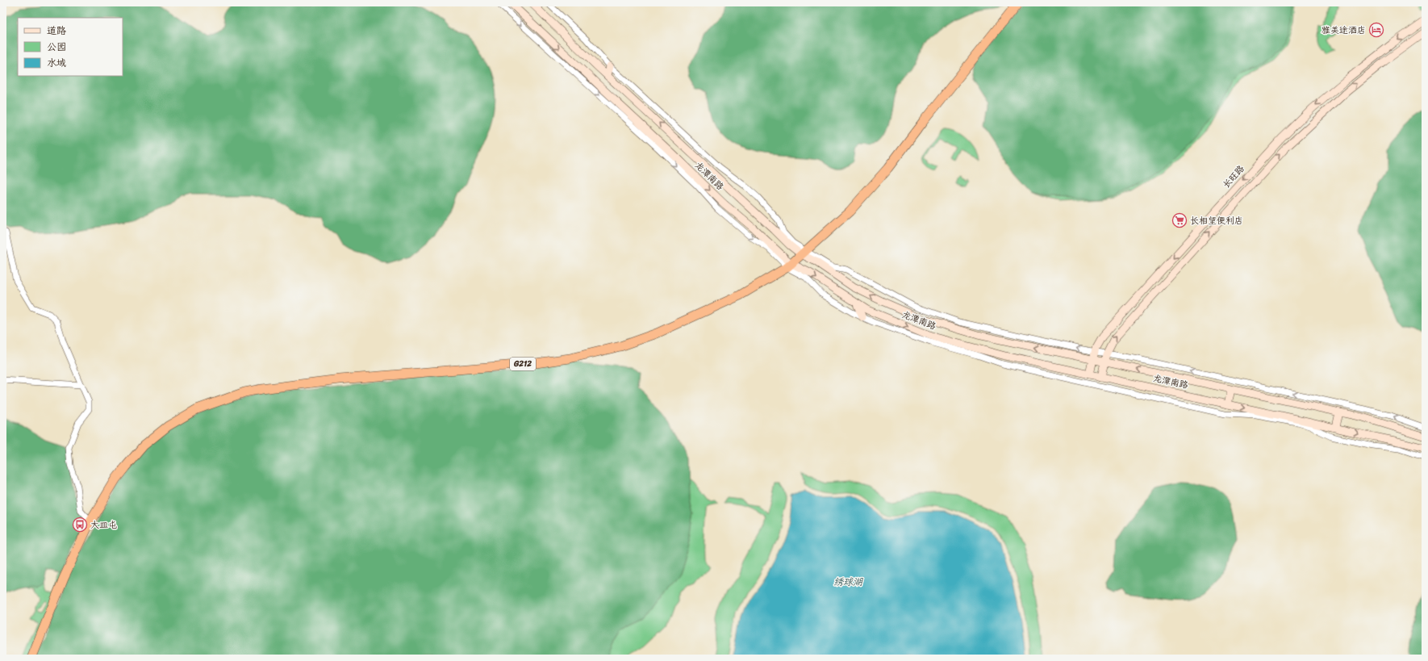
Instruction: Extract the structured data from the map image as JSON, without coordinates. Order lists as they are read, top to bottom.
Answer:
{
  "streets": {
    "highway": ["G212"],
    "main road": ["龙潭南路", "长旺路"]
  },
  "crossings": [
    ["龙潭南路", "长旺路"],
    ["龙潭南路", "G212"]
  ],
  "water": ["绣球湖"],
  "places": {
    "hotel": ["雅美途酒店"],
    "supermarket": ["长相望便利店"],
    "bus stop": ["大皿屯"]
  },
  "legend": ["道路", "公园", "水域"]
}
